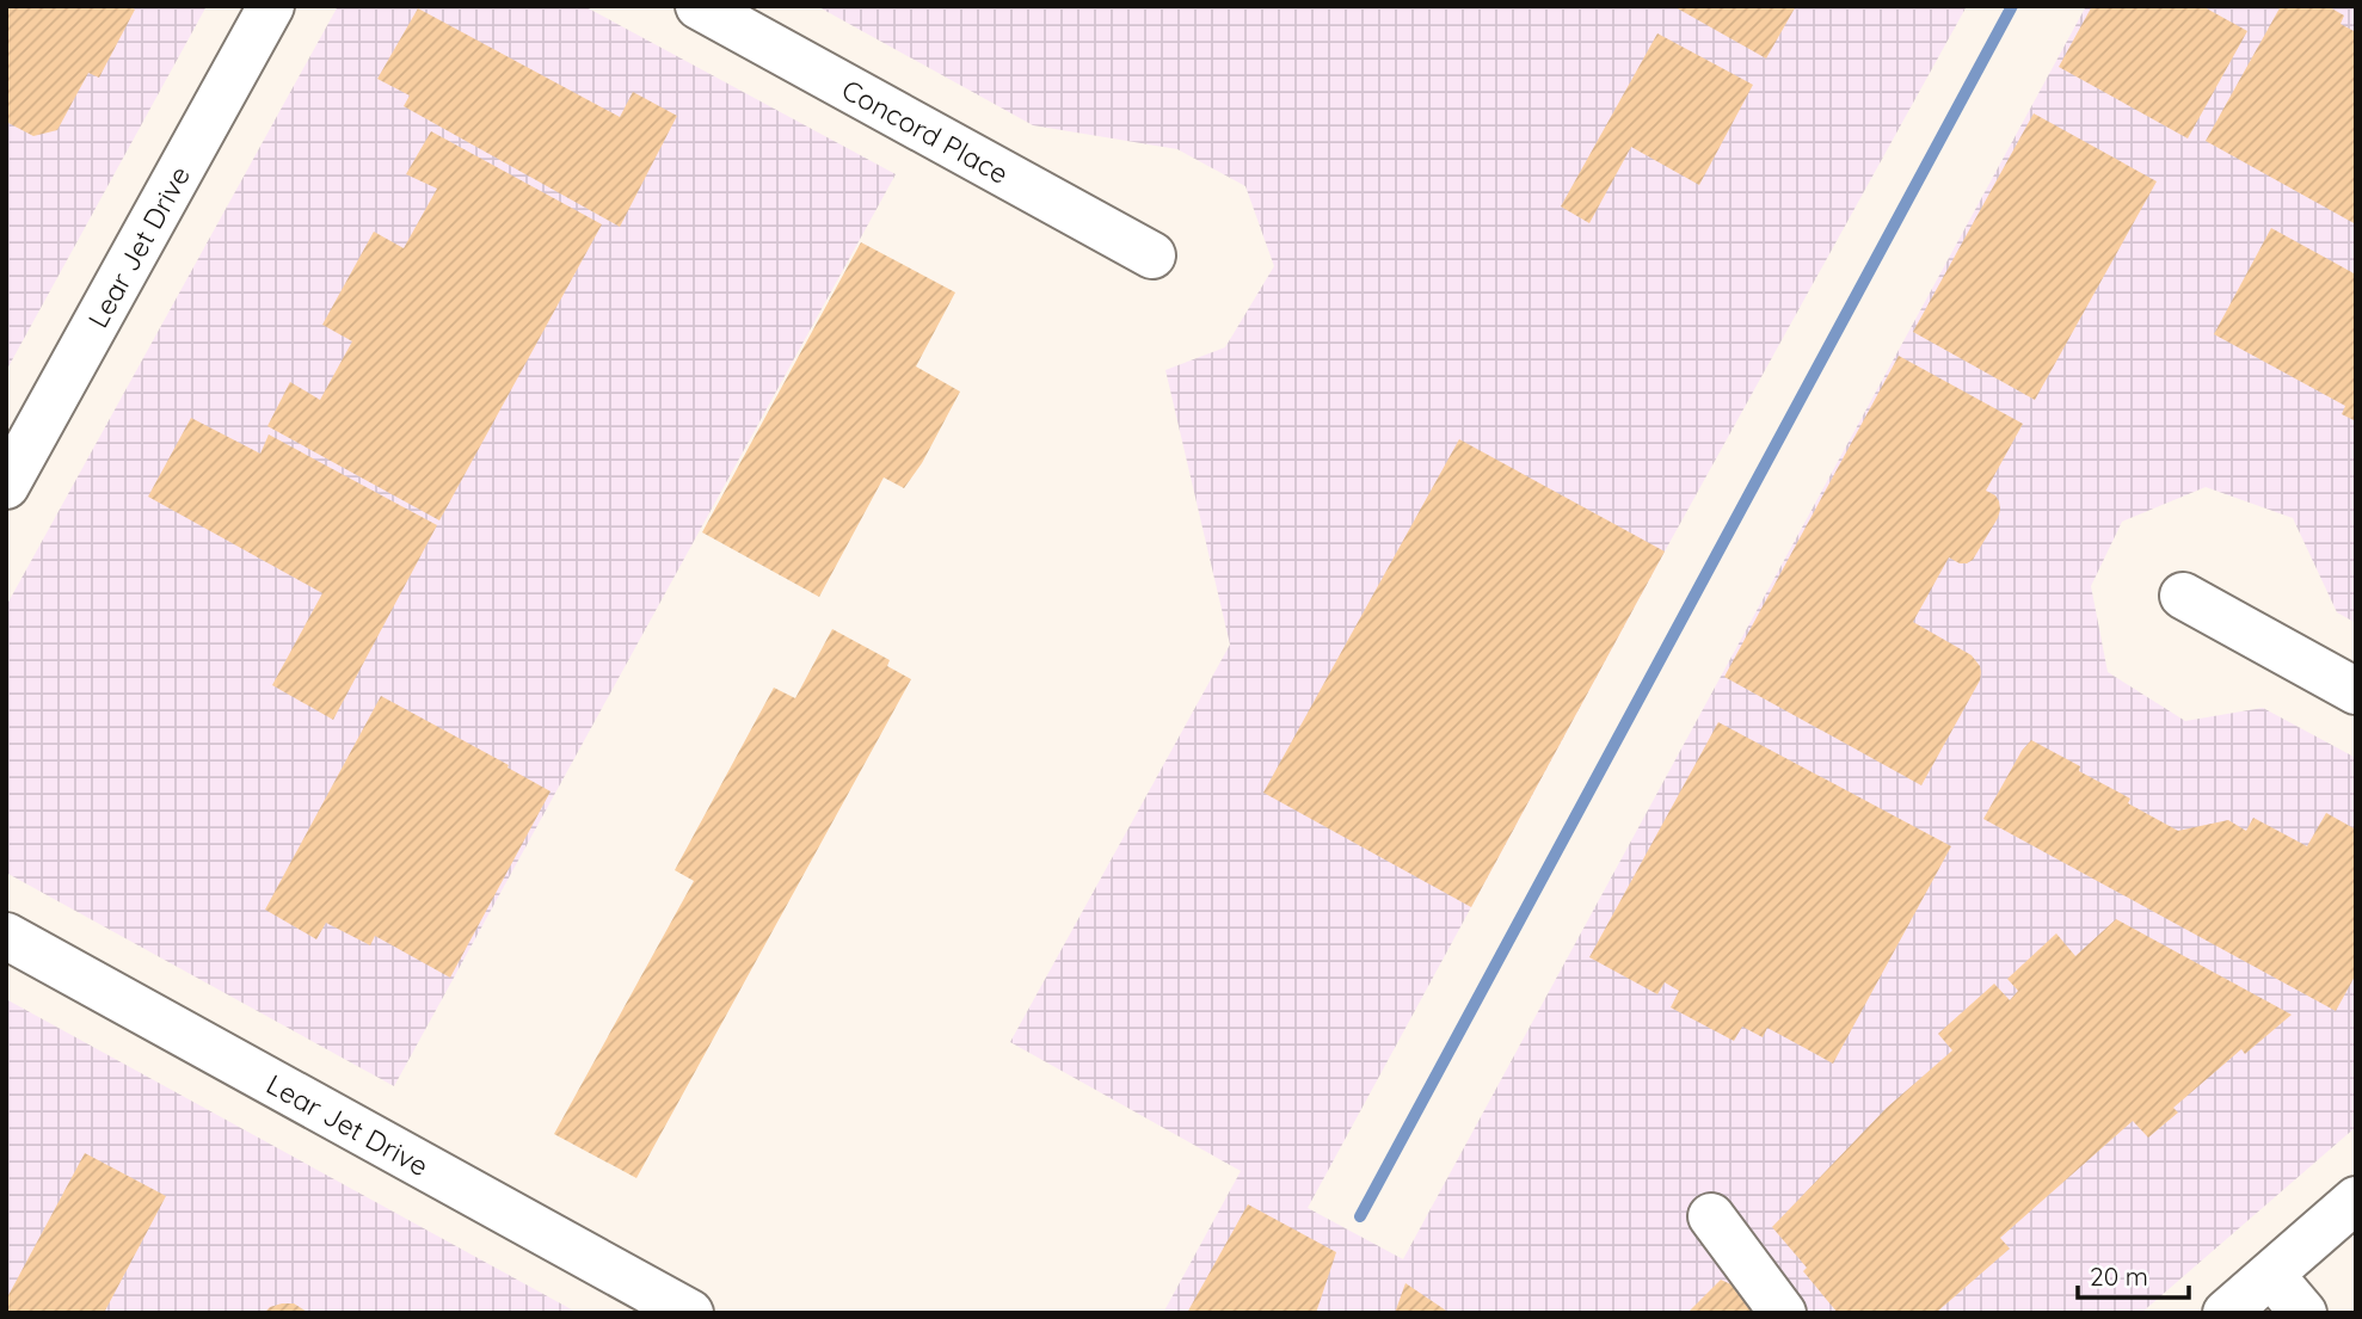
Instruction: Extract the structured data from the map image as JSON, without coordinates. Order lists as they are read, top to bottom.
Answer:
{
  "streets": {
    "street": ["Concord Place", "Lear Jet Drive"]
  },
  "scale_bar": "20 m"
}
